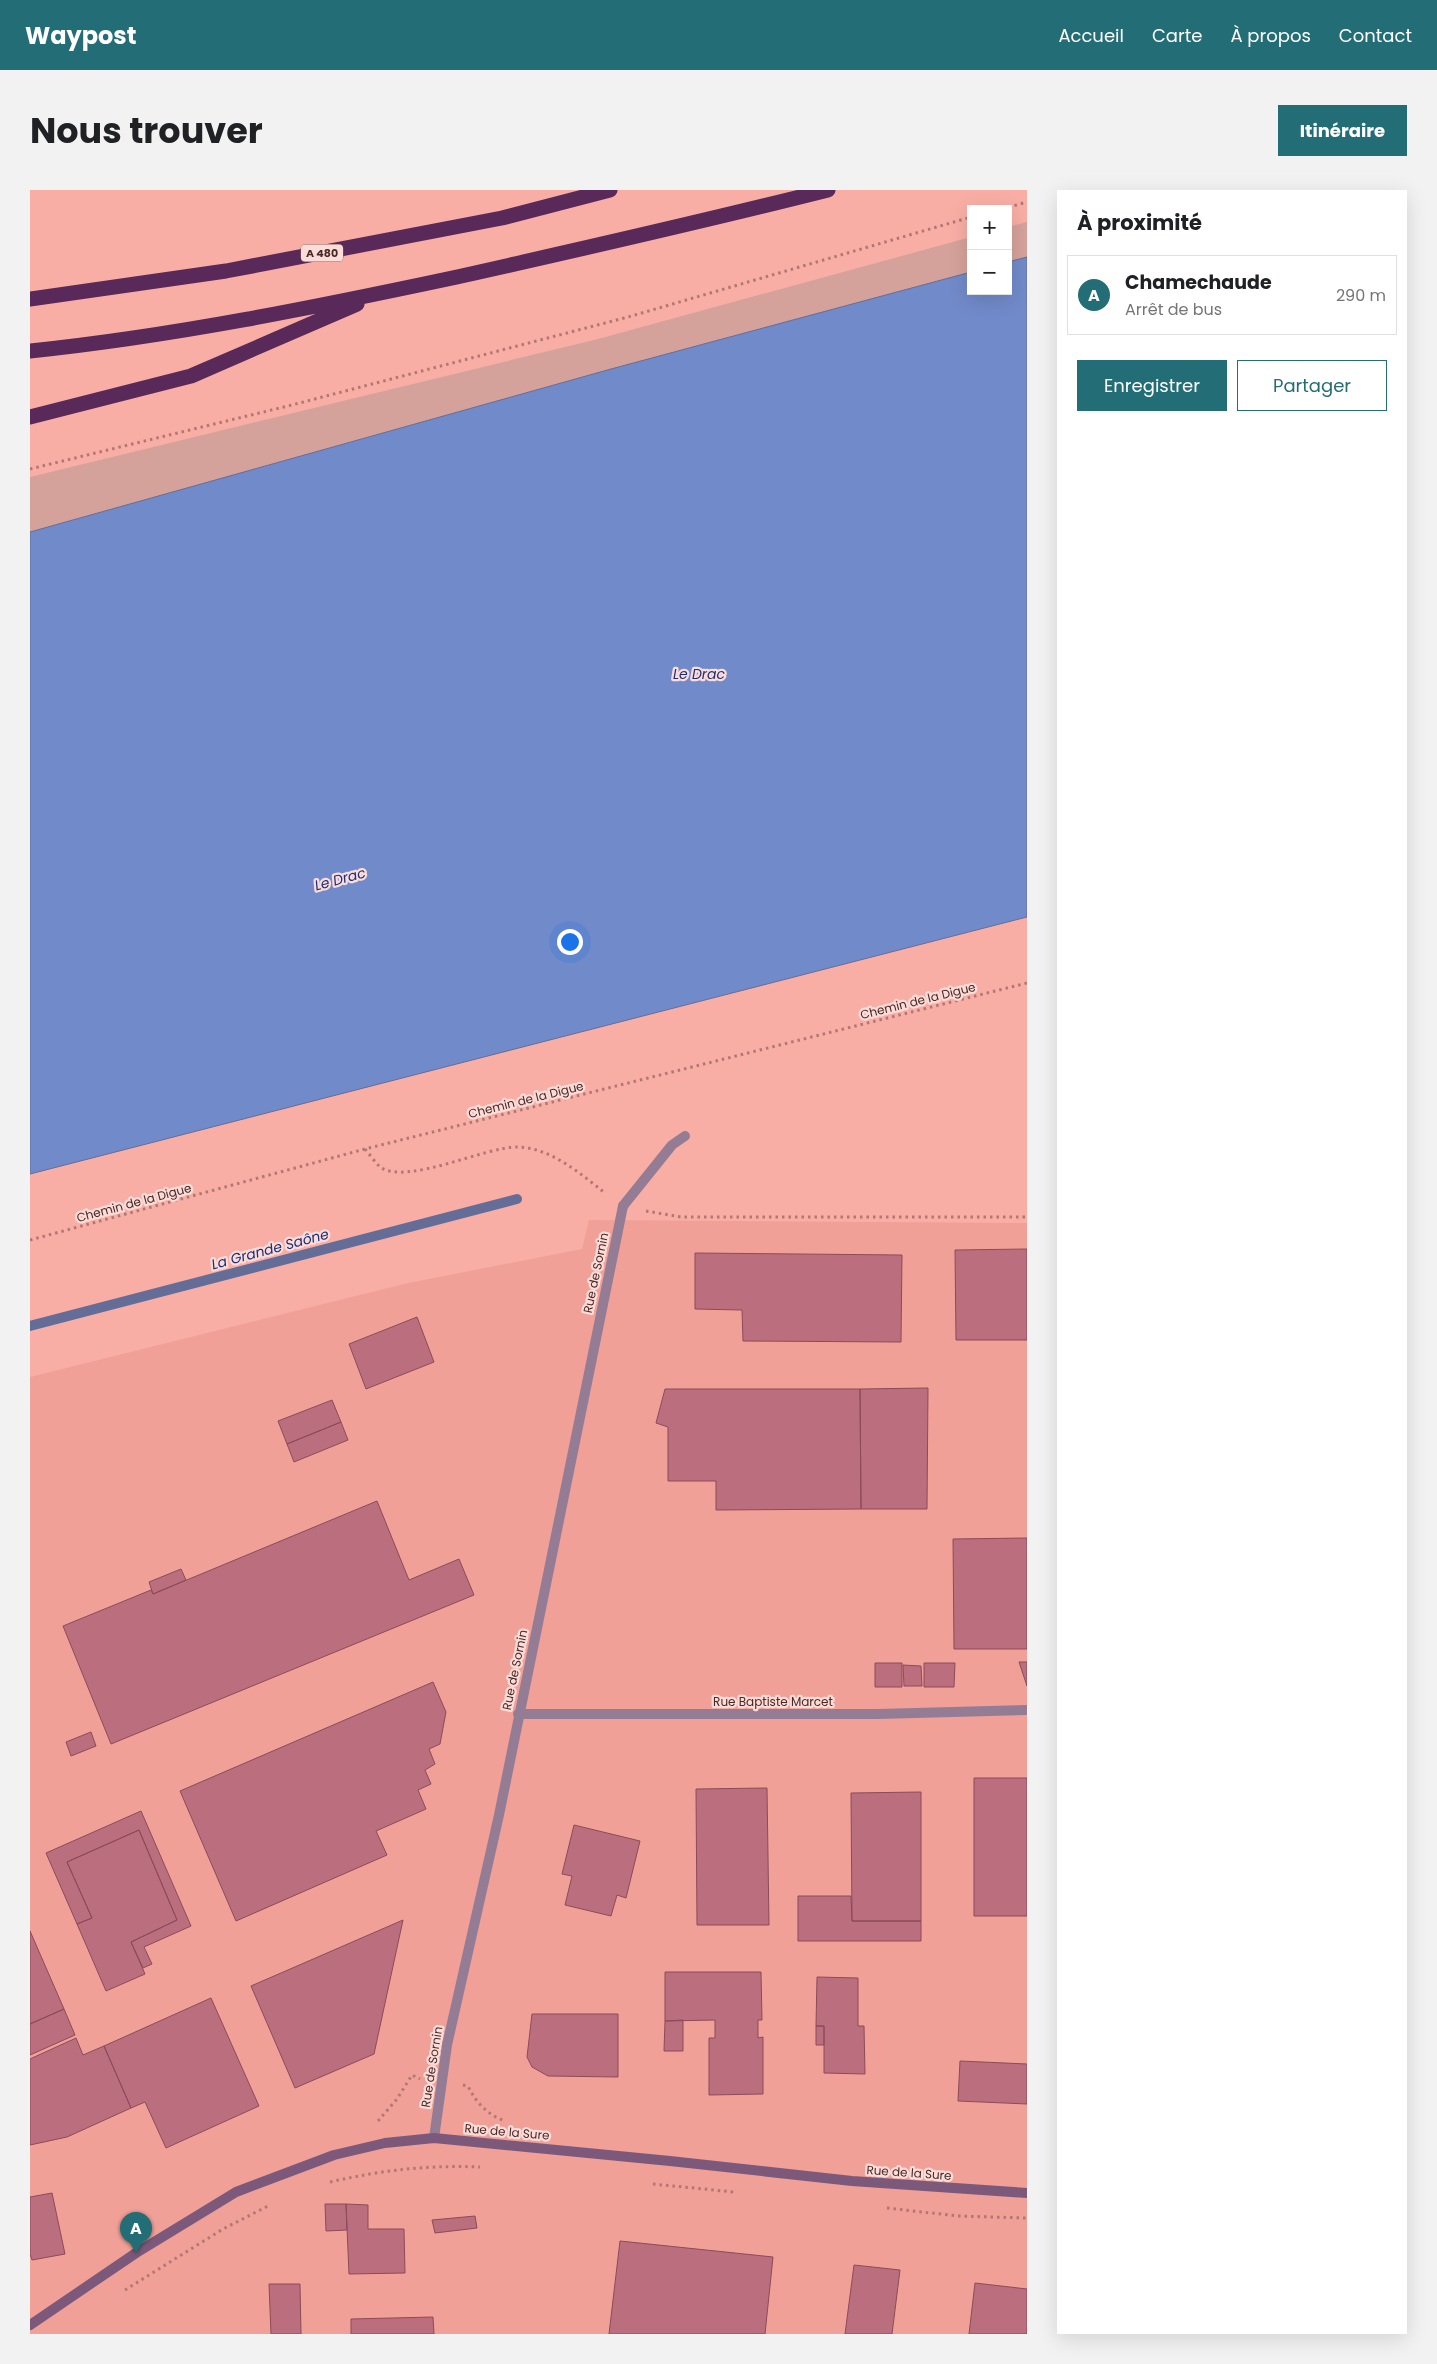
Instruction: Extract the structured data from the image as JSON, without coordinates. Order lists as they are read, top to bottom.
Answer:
{
  "streets": {
    "highway": ["A 480"],
    "street": ["Rue de Sornin", "Rue Baptiste Marcet", "Rue de la Sure"],
    "path": ["Chemin de la Digue"]
  },
  "crossings": [
    ["Rue de Sornin", "Rue Baptiste Marcet"],
    ["Rue de Sornin", "Rue de la Sure"]
  ],
  "water": ["Le Drac", "La Grande Saône"],
  "page": {
    "header": "Waypost",
    "nav": [
      "Accueil",
      "Carte",
      "À propos",
      "Contact"
    ],
    "title": "Nous trouver",
    "buttons": [
      "Itinéraire",
      ["Enregistrer", "Partager"]
    ],
    "heading": "À proximité",
    "map_buttons": ["+", "−"],
    "list": [
      {
        "mark": "A",
        "name": "Chamechaude",
        "note": "Arrêt de bus",
        "value": "290 m"
      }
    ],
    "pins": "A"
  }
}
